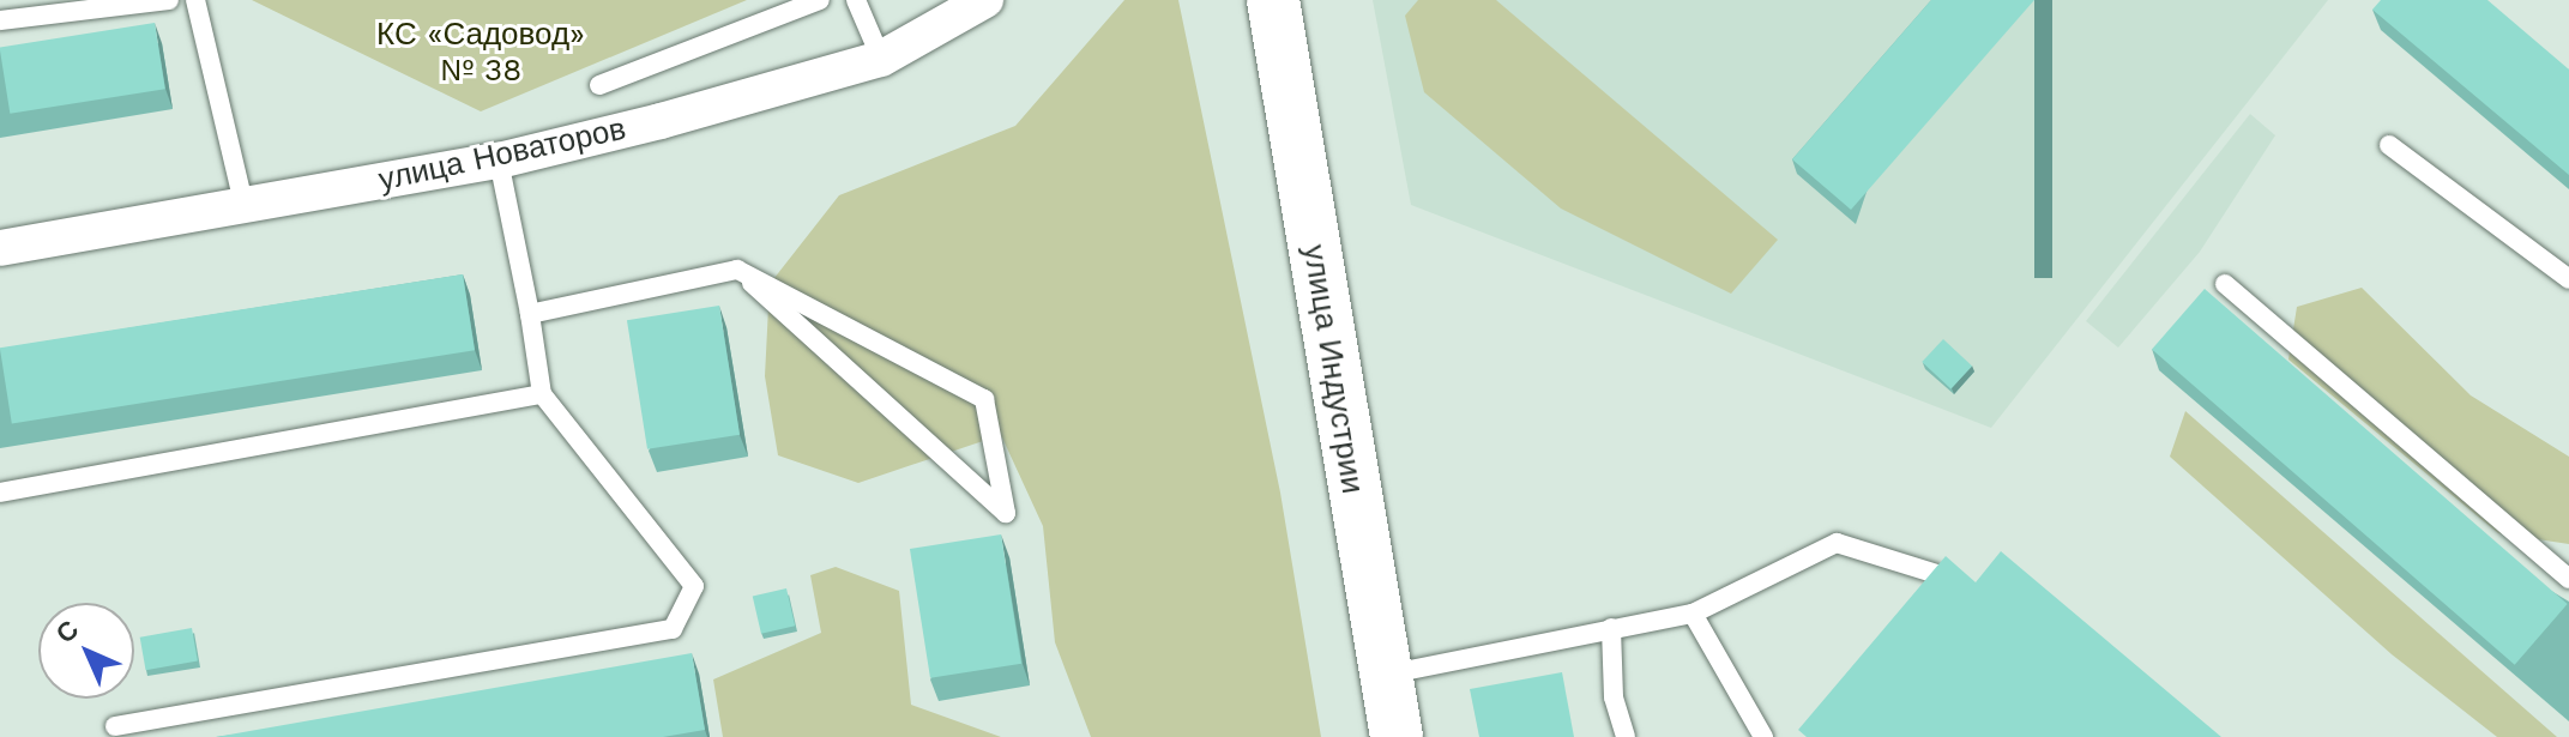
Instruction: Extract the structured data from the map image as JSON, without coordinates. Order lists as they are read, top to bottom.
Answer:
{
  "streets": {
    "street": ["улица Новаторов", "улица Индустрии"]
  },
  "parks": ["КС «Садовод» № 38"],
  "north": "top left"
}
